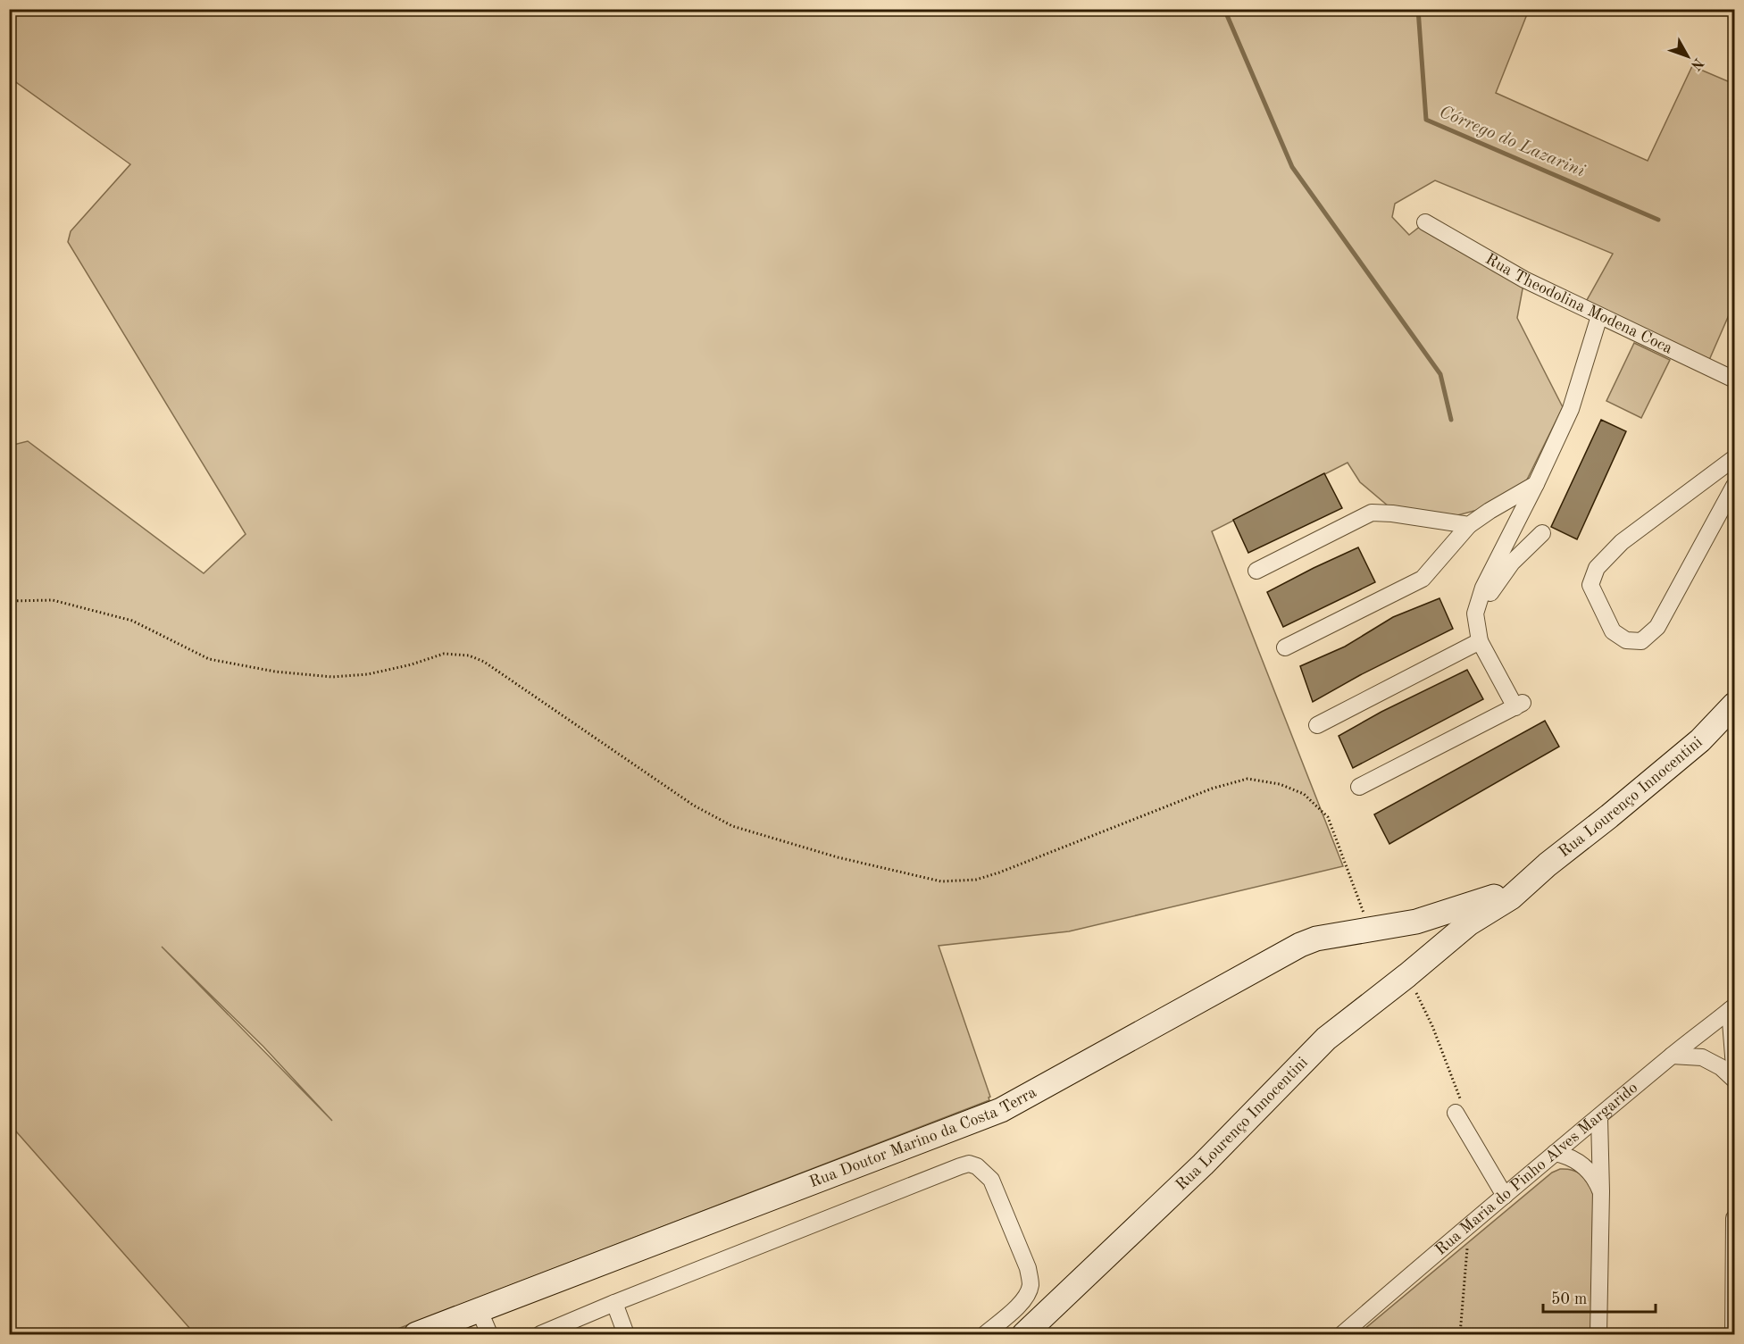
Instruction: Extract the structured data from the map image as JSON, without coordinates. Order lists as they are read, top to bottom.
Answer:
{
  "streets": {
    "main road": ["Rua Lourenço Innocentini", "Rua Doutor Marino da Costa Terra"],
    "street": ["Rua Theodolina Modena Coca", "Rua Maria do Pinho Alves Margarido"]
  },
  "crossings": [
    ["Rua Lourenço Innocentini", "Rua Doutor Marino da Costa Terra"]
  ],
  "water": ["Córrego do Lazarini"],
  "scale_bar": "50 m",
  "north": "bottom right"
}
